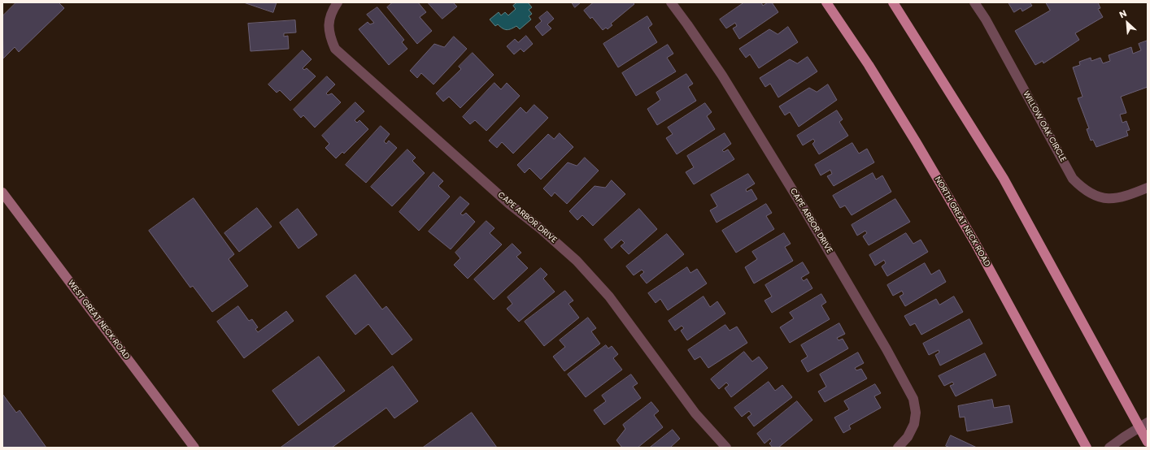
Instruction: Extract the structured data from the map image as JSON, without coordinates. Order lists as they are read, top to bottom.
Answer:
{
  "streets": {
    "main road": ["NORTH GREAT NECK ROAD"],
    "street": ["WILLOW OAK CIRCLE", "CAPE ARBOR DRIVE", "WEST GREAT NECK ROAD"]
  },
  "north": "top left"
}
